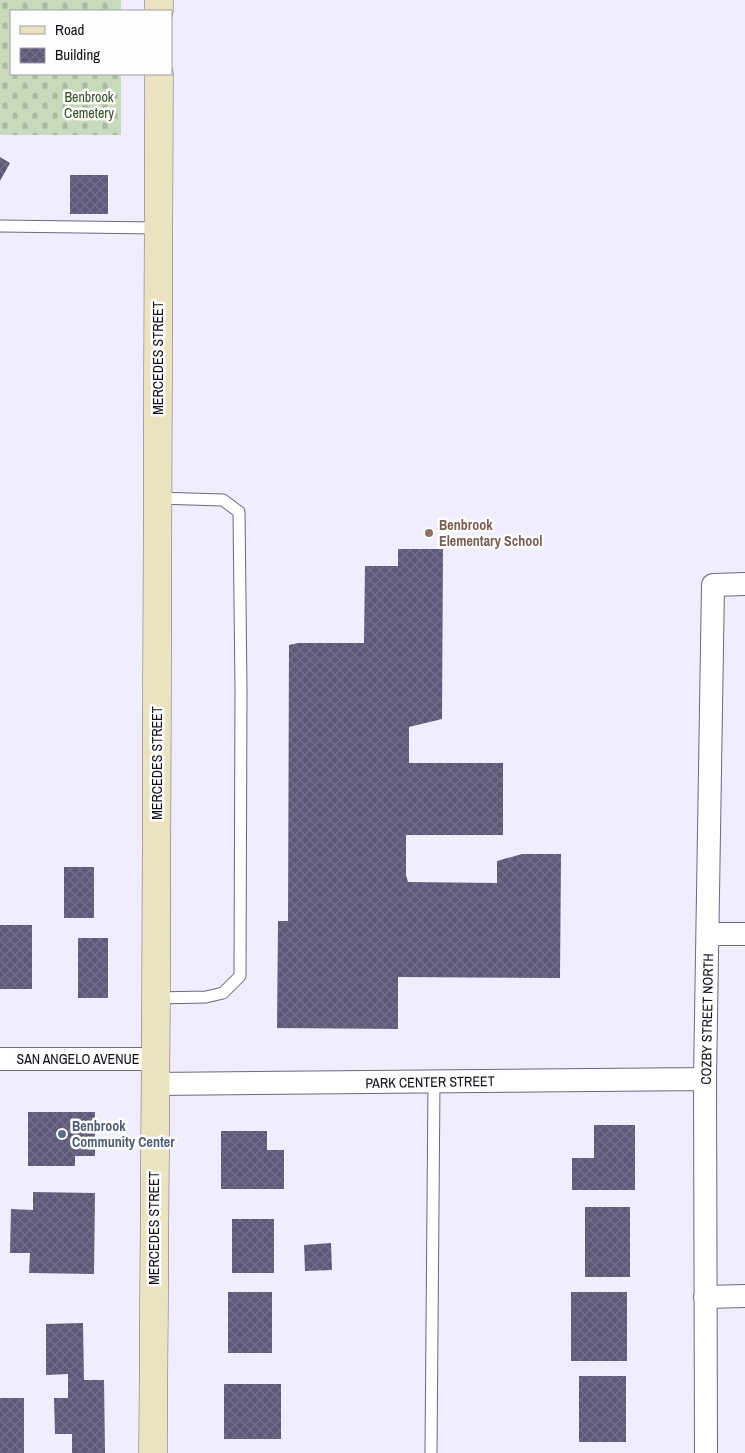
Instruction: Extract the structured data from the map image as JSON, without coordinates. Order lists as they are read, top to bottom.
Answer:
{
  "streets": {
    "street": [
      "MERCEDES STREET",
      "COZBY STREET NORTH",
      "SAN ANGELO AVENUE",
      "PARK CENTER STREET"
    ]
  },
  "crossings": [
    ["MERCEDES STREET", "SAN ANGELO AVENUE"],
    ["MERCEDES STREET", "PARK CENTER STREET"],
    ["COZBY STREET NORTH", "PARK CENTER STREET"],
    ["SAN ANGELO AVENUE", "PARK CENTER STREET"]
  ],
  "parks": ["Benbrook Cemetery"],
  "places": ["Benbrook Elementary School", "Benbrook Community Center"],
  "legend": ["Road", "Building"]
}
